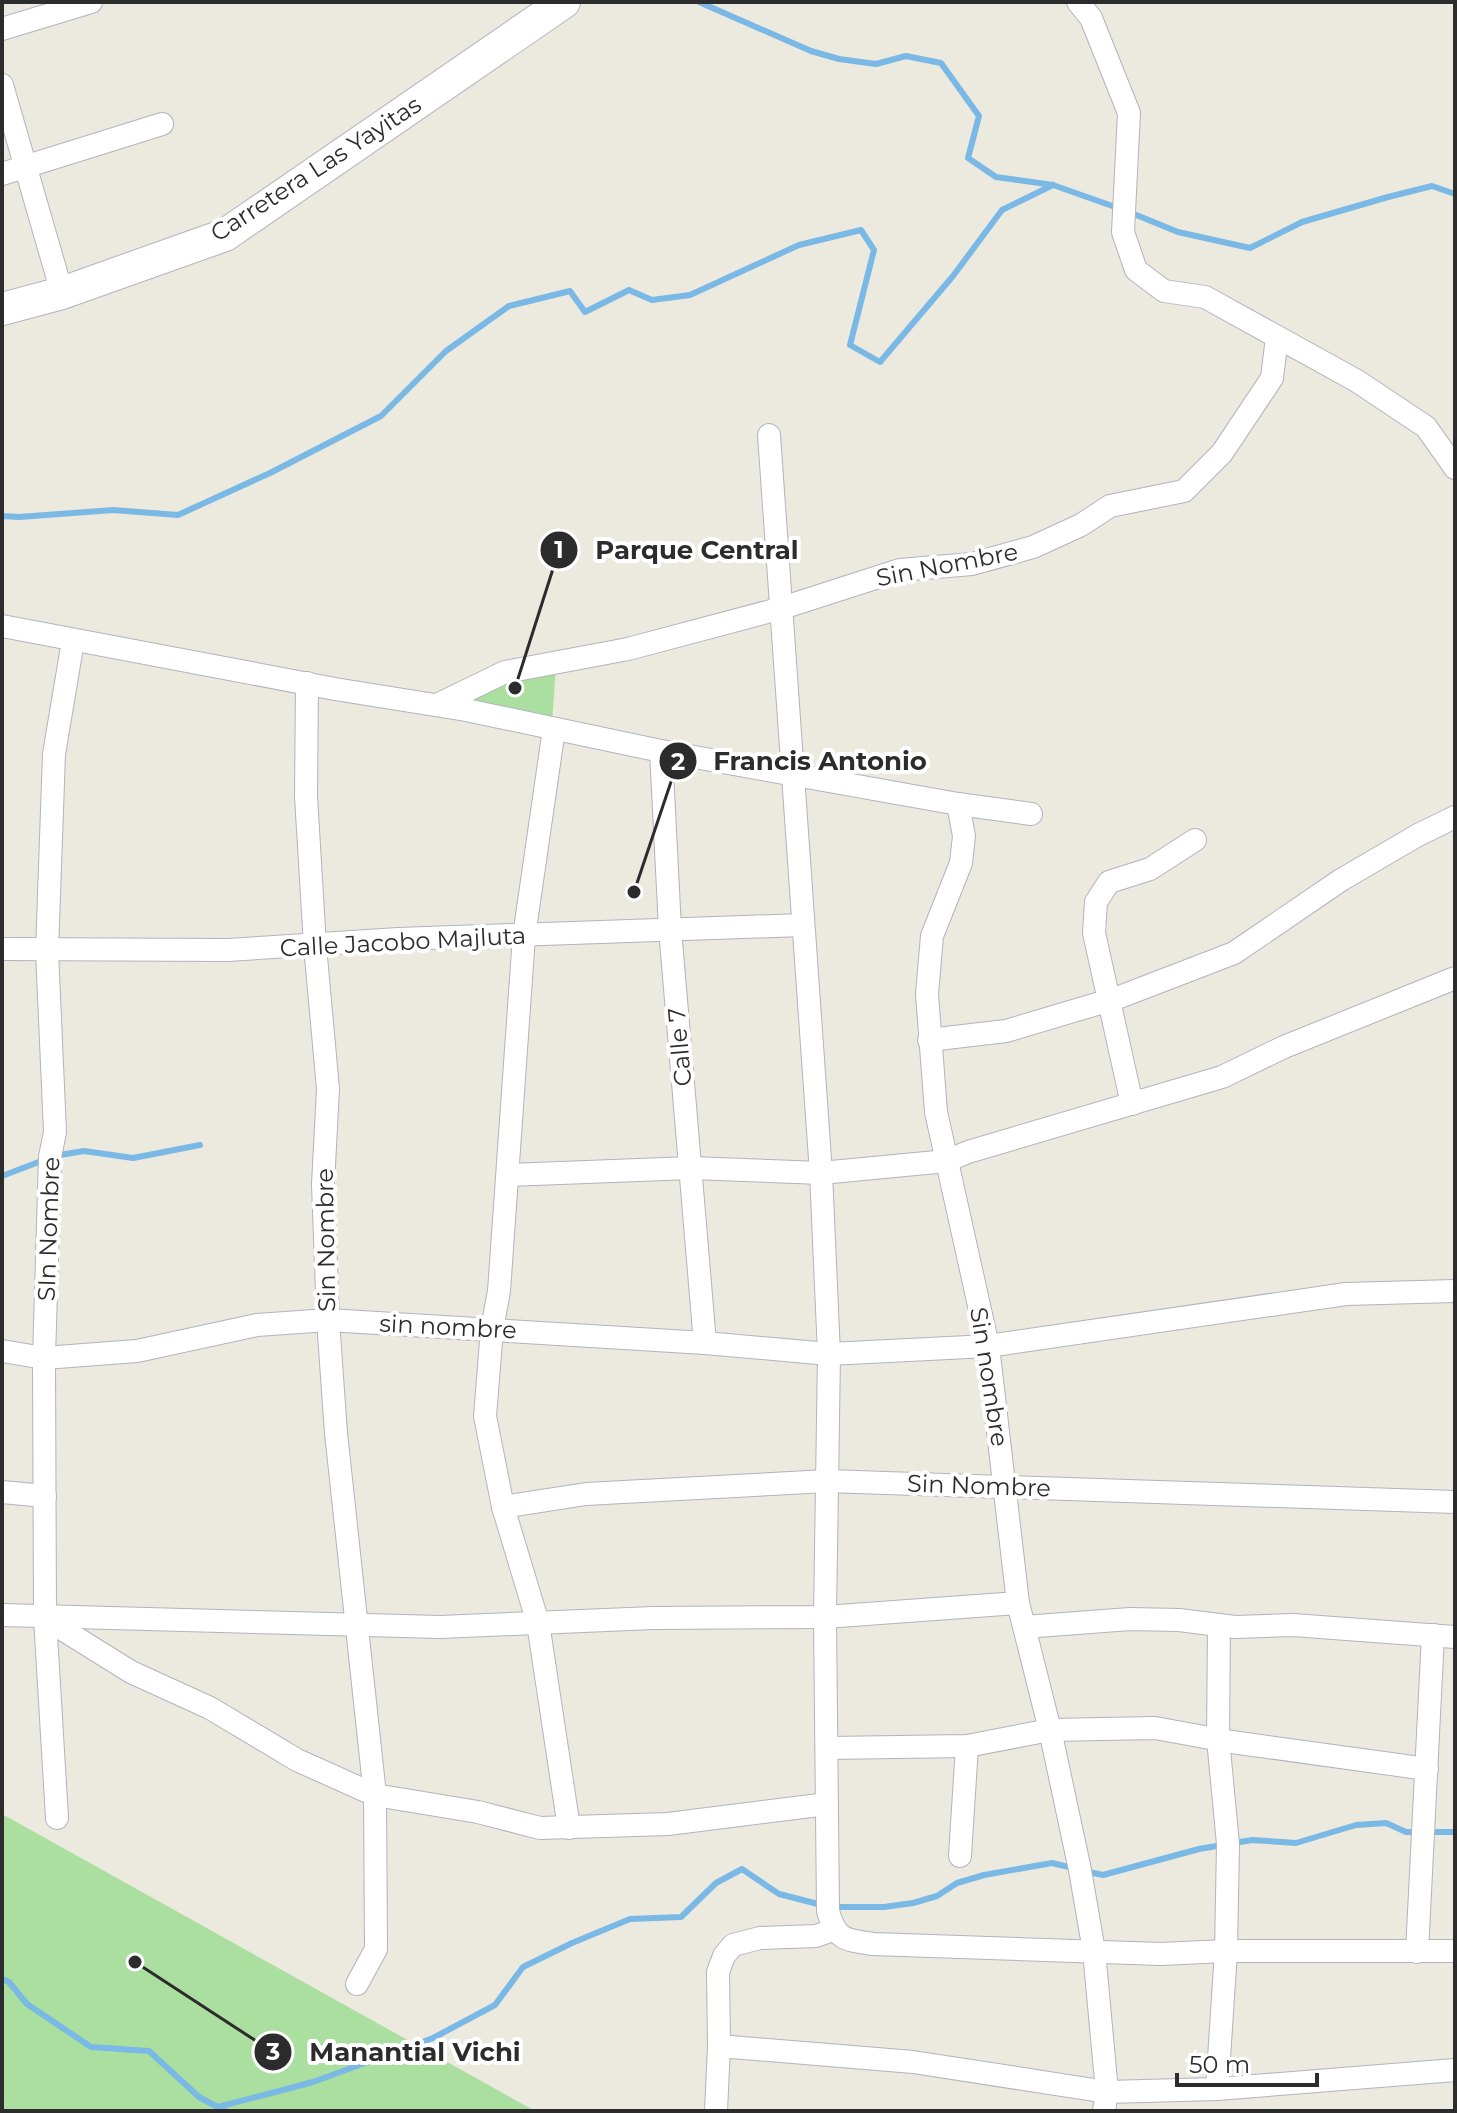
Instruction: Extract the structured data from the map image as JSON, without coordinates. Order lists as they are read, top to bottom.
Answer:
{
  "streets": {
    "street": [
      "Carretera Las Yayitas",
      "Sin Nombre",
      "Calle Jacobo Majluta",
      "Calle 7",
      "SIn Nombre",
      "sin nombre",
      "Sin nombre"
    ]
  },
  "crossings": [
    ["Sin Nombre", "Calle Jacobo Majluta"],
    ["Sin Nombre", "sin nombre"],
    ["Sin Nombre", "Sin nombre"],
    ["Calle Jacobo Majluta", "Calle 7"],
    ["Calle Jacobo Majluta", "SIn Nombre"],
    ["Calle 7", "sin nombre"],
    ["SIn Nombre", "sin nombre"],
    ["sin nombre", "Sin nombre"]
  ],
  "places": ["Parque Central", "Francis Antonio", "Manantial Vichi"],
  "scale_bar": "50 m"
}
